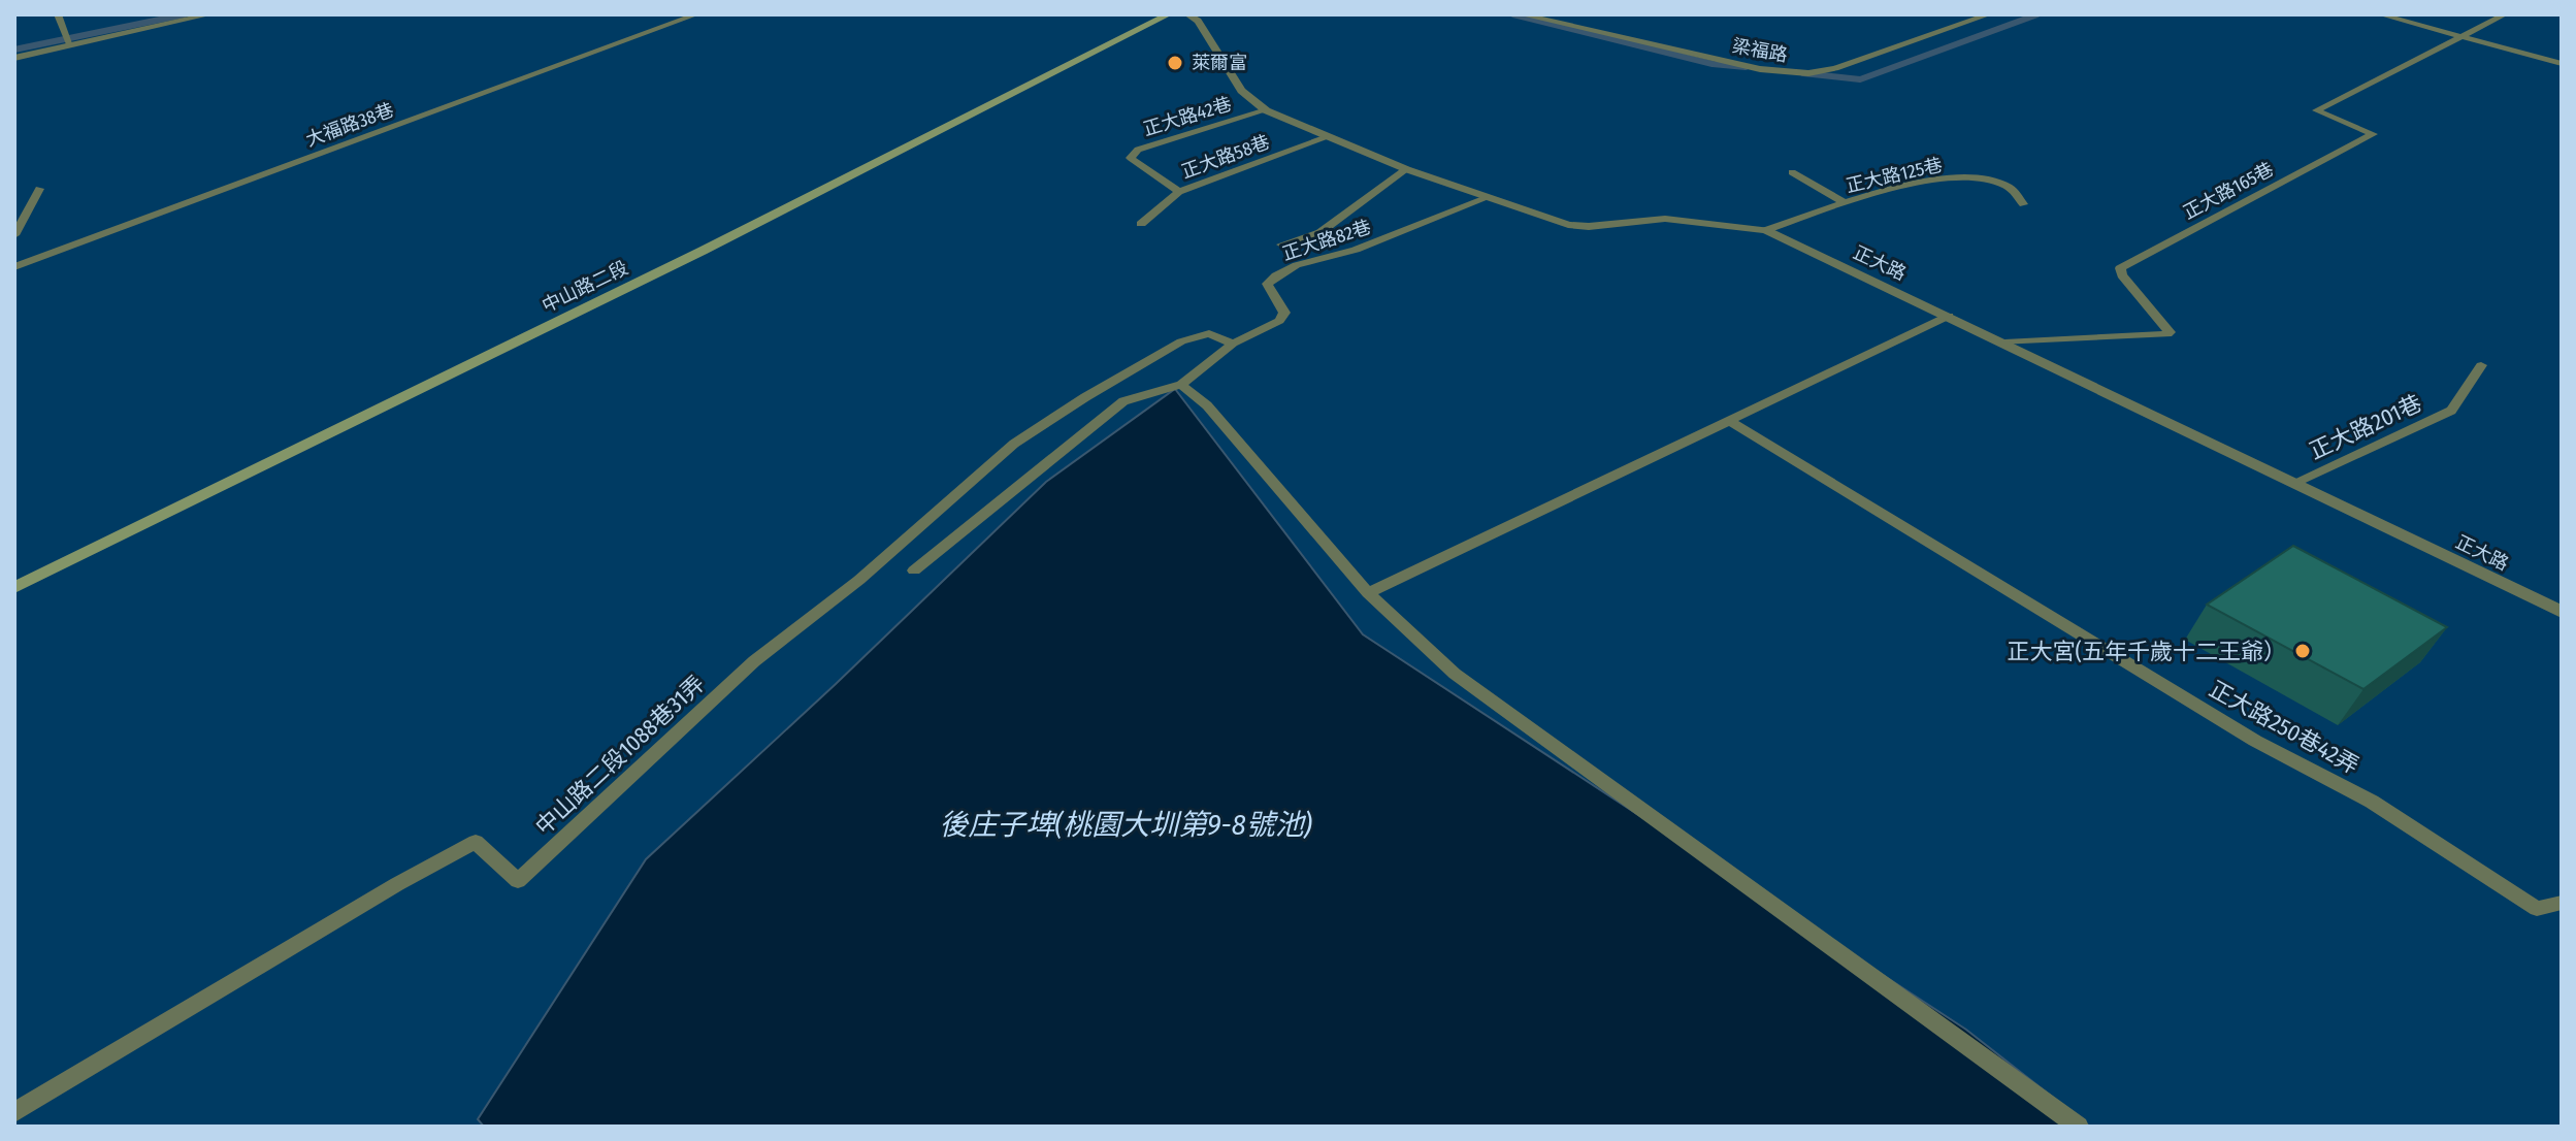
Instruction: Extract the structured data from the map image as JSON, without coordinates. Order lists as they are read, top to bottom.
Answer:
{
  "streets": {
    "main road": ["中山路二段"],
    "street": ["梁福路", "正大路"],
    "lane": [
      "正大路42巷",
      "大福路38巷",
      "正大路58巷",
      "正大路125巷",
      "正大路165巷",
      "正大路82巷",
      "正大路201巷",
      "正大路250巷42弄",
      "中山路二段1088巷31弄"
    ]
  },
  "crossings": [
    ["正大路42巷", "正大路58巷"],
    ["正大路42巷", "正大路"],
    ["正大路58巷", "正大路"],
    ["正大路125巷", "正大路"],
    ["正大路165巷", "正大路"],
    ["正大路82巷", "正大路"],
    ["正大路82巷", "中山路二段1088巷31弄"],
    ["正大路", "正大路201巷"]
  ],
  "water": ["後庄子埤(桃園大圳第9-8號池)"],
  "places": ["萊爾富", "正大宮(五年千歲十二王爺）"]
}
